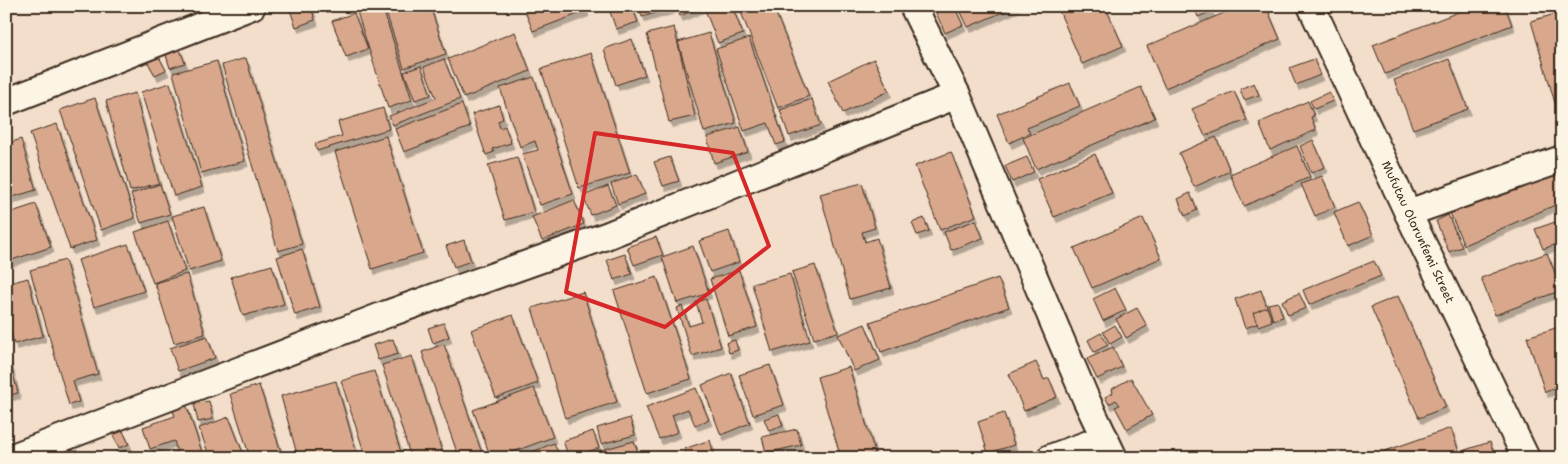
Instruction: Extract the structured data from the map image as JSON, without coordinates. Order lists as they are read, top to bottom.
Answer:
{
  "streets": {
    "street": ["Mufutau Olorunfemi Street"]
  }
}
